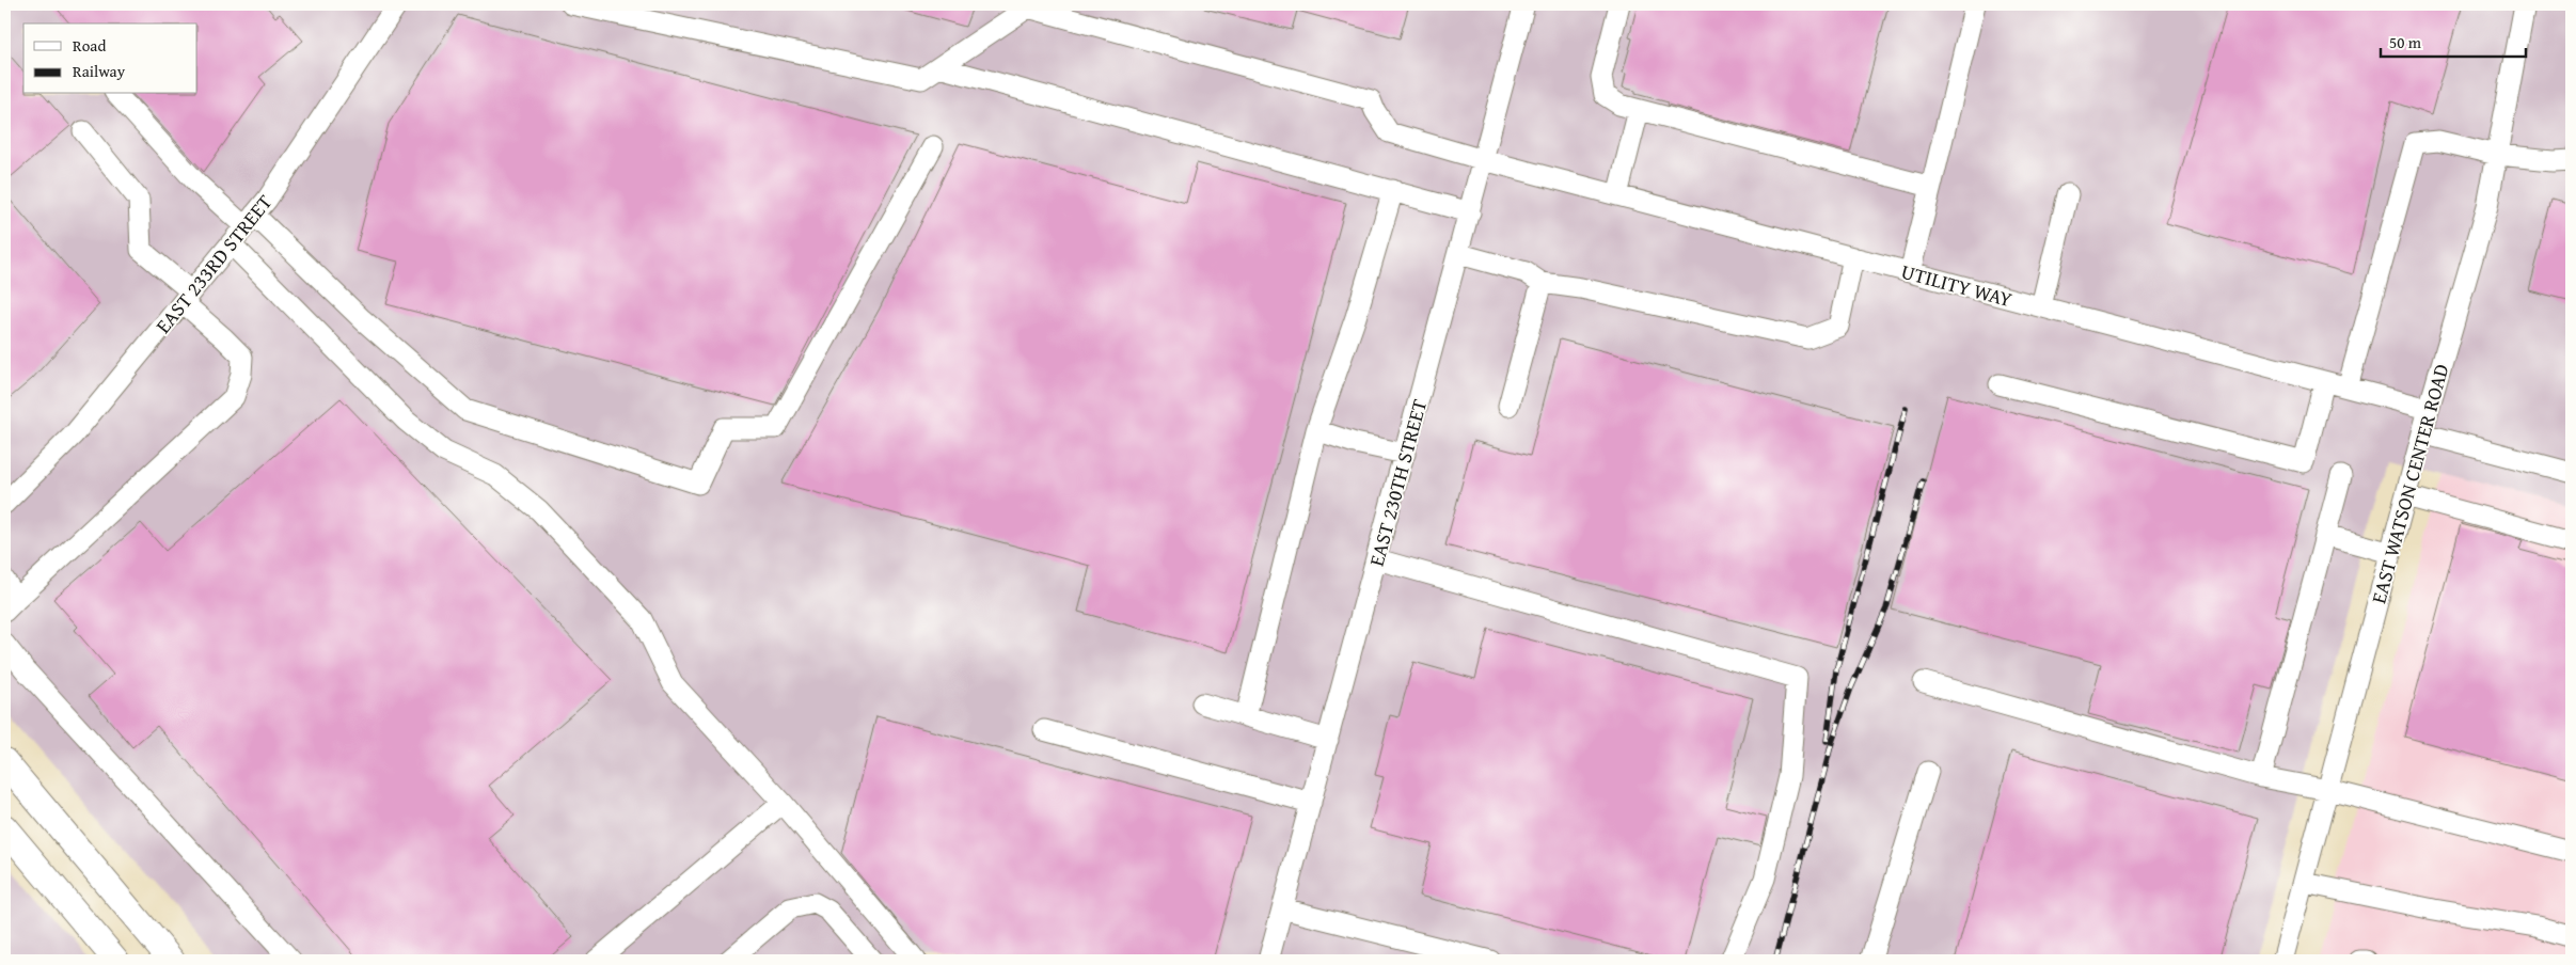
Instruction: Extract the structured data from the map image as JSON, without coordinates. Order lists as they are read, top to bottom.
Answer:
{
  "streets": {
    "street": [
      "EAST 233RD STREET",
      "UTILITY WAY",
      "EAST 230TH STREET",
      "EAST WATSON CENTER ROAD"
    ]
  },
  "crossings": [
    ["UTILITY WAY", "EAST 230TH STREET"],
    ["UTILITY WAY", "EAST WATSON CENTER ROAD"]
  ],
  "legend": ["Road", "Railway"],
  "scale_bar": "50 m"
}
